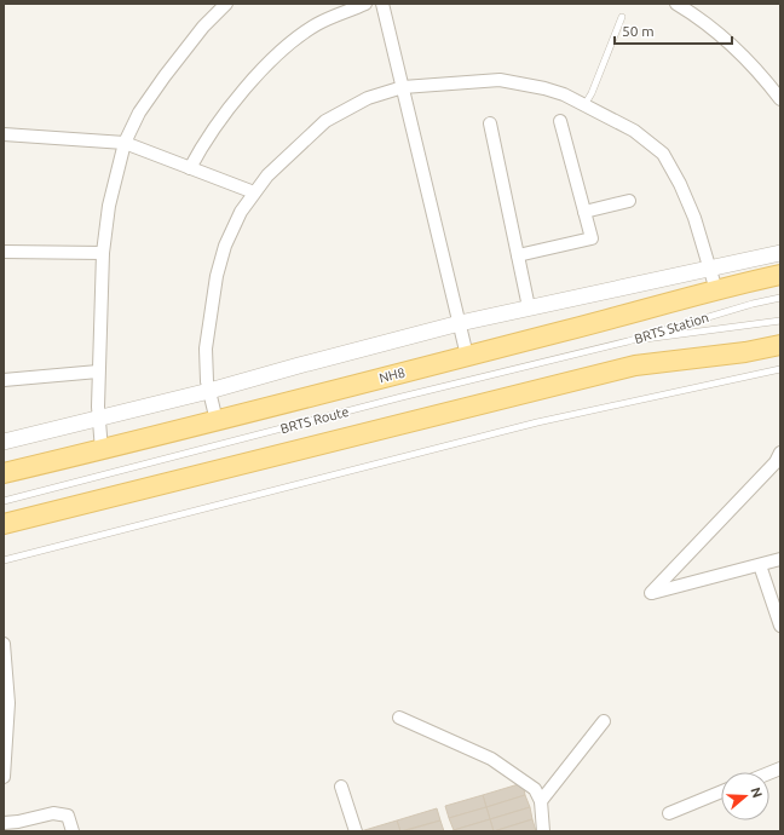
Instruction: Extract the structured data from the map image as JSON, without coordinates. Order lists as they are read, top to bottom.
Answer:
{
  "streets": {
    "main road": ["NH8"],
    "lane": ["BRTS Station", "BRTS Route"]
  },
  "crossings": [
    ["BRTS Station", "BRTS Route"]
  ],
  "scale_bar": "50 m",
  "north": "right"
}
